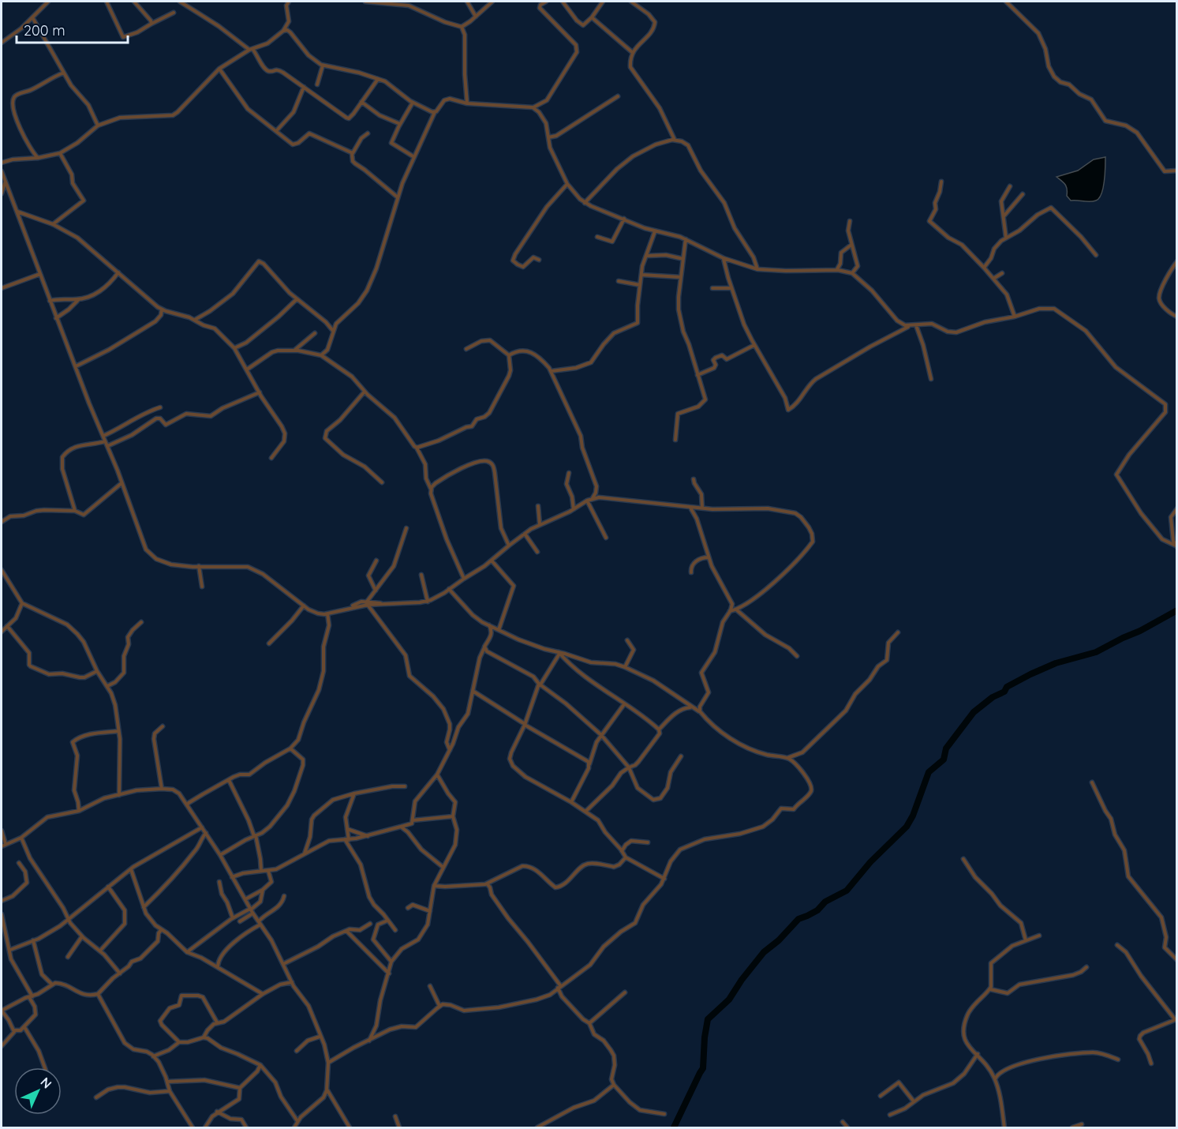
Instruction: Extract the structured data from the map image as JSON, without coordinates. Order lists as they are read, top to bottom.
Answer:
{
  "scale_bar": "200 m",
  "north": "top right"
}
